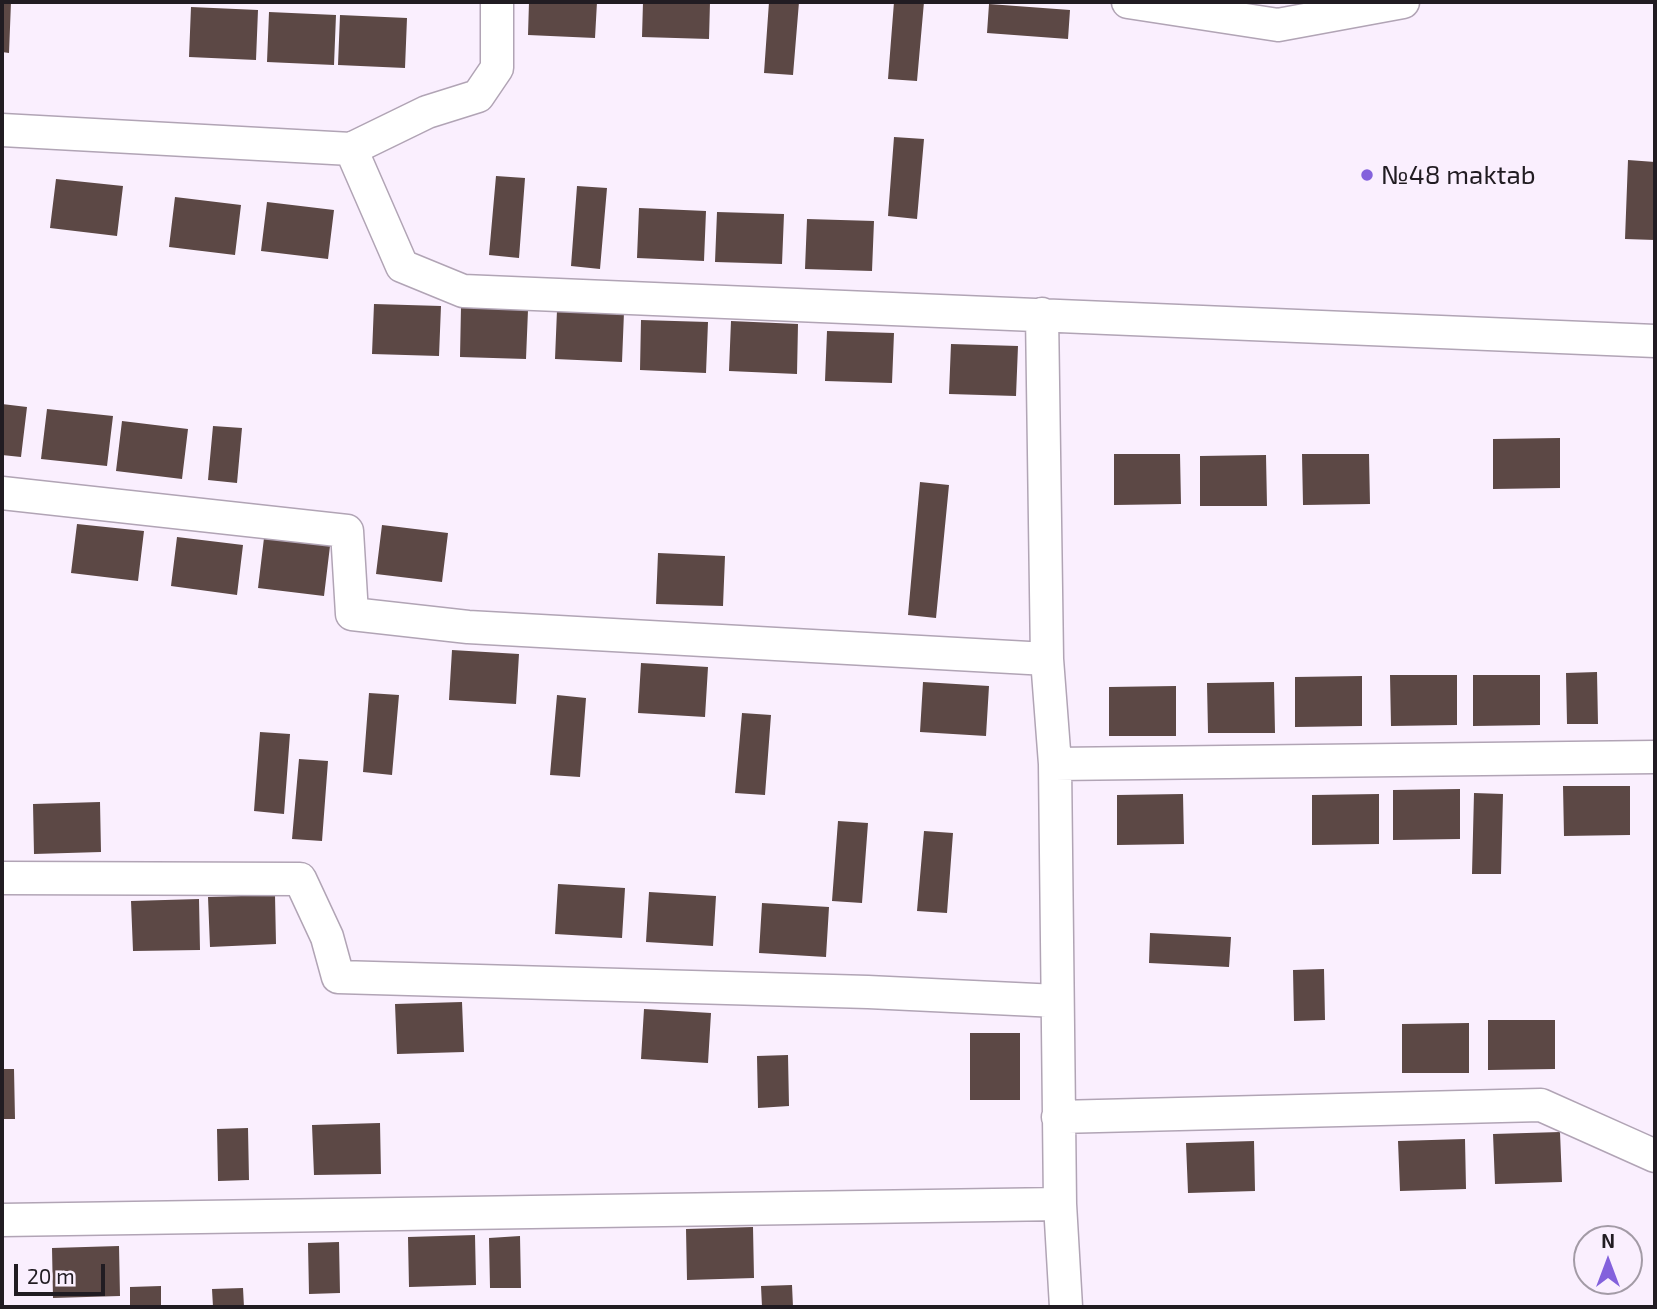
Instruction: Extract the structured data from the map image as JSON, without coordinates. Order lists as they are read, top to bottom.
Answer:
{
  "places": ["№48 maktab"],
  "scale_bar": "20 m",
  "north": "top"
}
